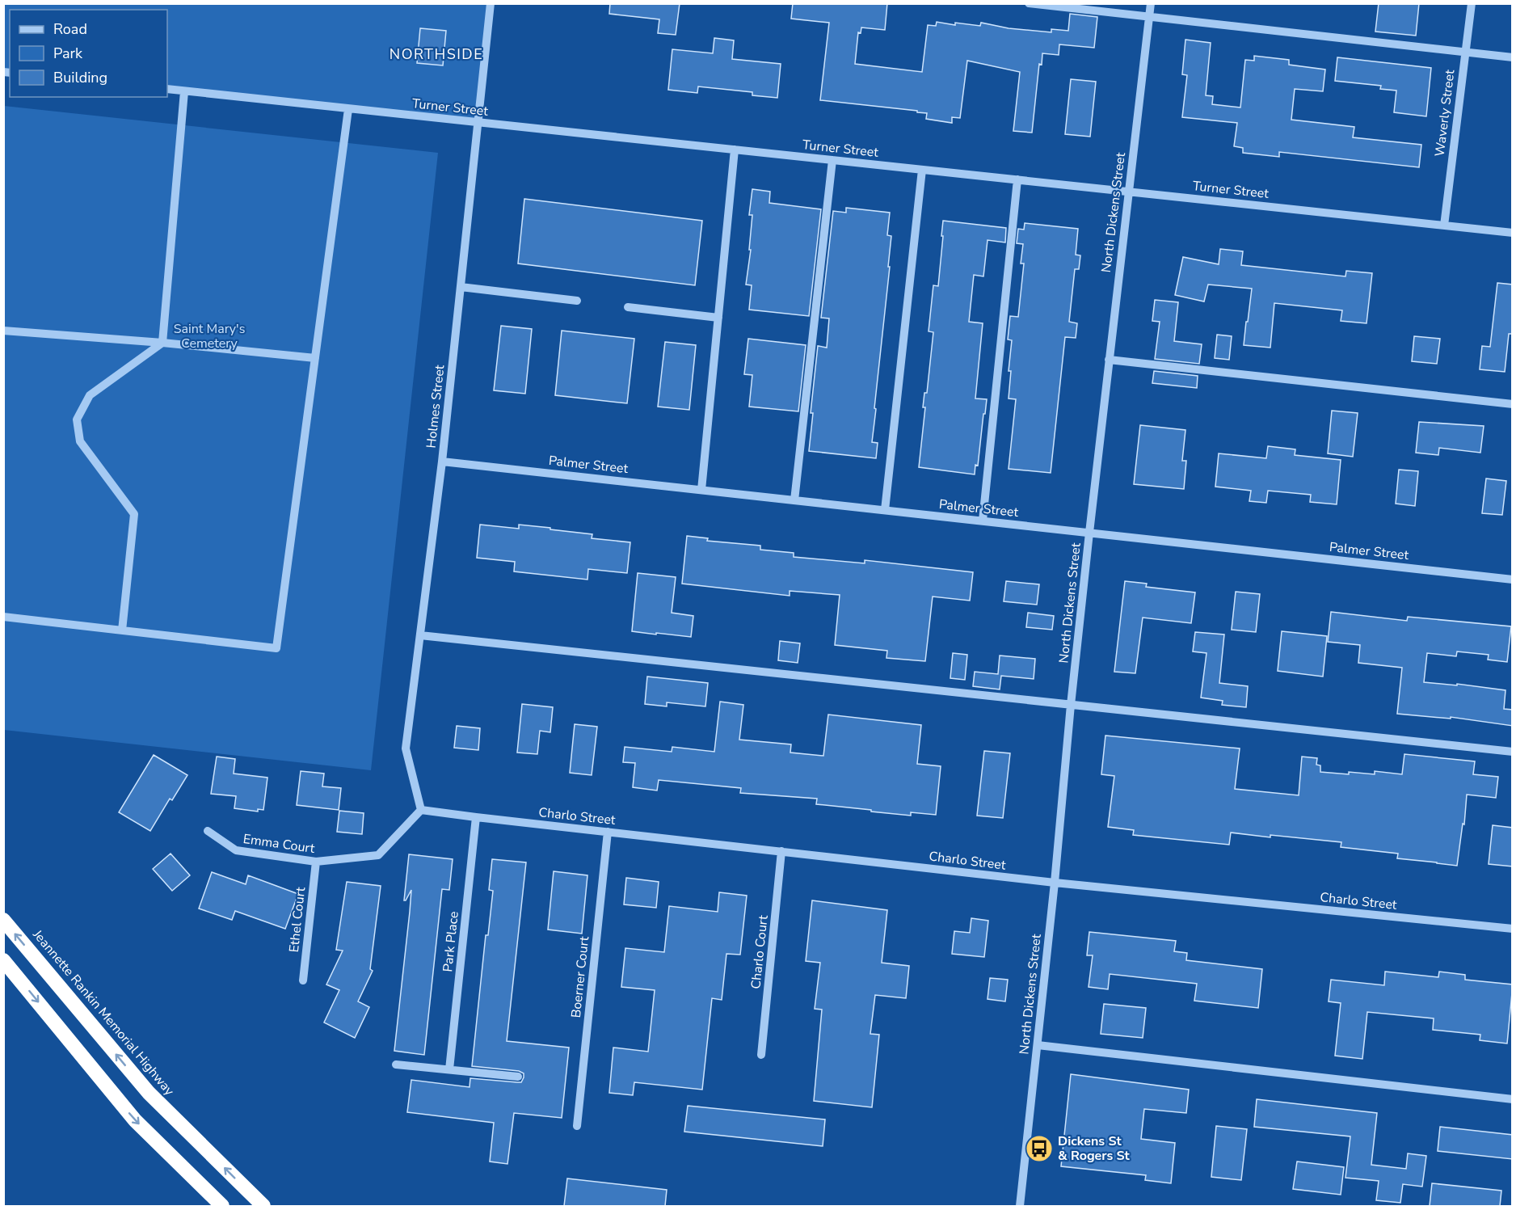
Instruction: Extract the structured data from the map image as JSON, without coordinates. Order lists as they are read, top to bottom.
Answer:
{
  "streets": {
    "highway": ["Jeannette Rankin Memorial Highway"],
    "street": [
      "Turner Street",
      "Waverly Street",
      "North Dickens Street",
      "Holmes Street",
      "Palmer Street",
      "Charlo Street",
      "Emma Court",
      "Ethel Court",
      "Park Place",
      "Charlo Court",
      "Boerner Court"
    ]
  },
  "crossings": [
    ["Turner Street", "Waverly Street"],
    ["Turner Street", "North Dickens Street"],
    ["Turner Street", "Holmes Street"],
    ["North Dickens Street", "Palmer Street"],
    ["North Dickens Street", "Charlo Street"],
    ["Holmes Street", "Palmer Street"],
    ["Holmes Street", "Charlo Street"],
    ["Holmes Street", "Emma Court"],
    ["Charlo Street", "Emma Court"],
    ["Charlo Street", "Park Place"],
    ["Charlo Street", "Charlo Court"],
    ["Charlo Street", "Boerner Court"],
    ["Emma Court", "Ethel Court"]
  ],
  "districts": ["NORTHSIDE"],
  "parks": ["Saint Mary's Cemetery"],
  "places": {
    "bus stop": ["Dickens St & Rogers St"]
  },
  "legend": ["Road", "Park", "Building"]
}
